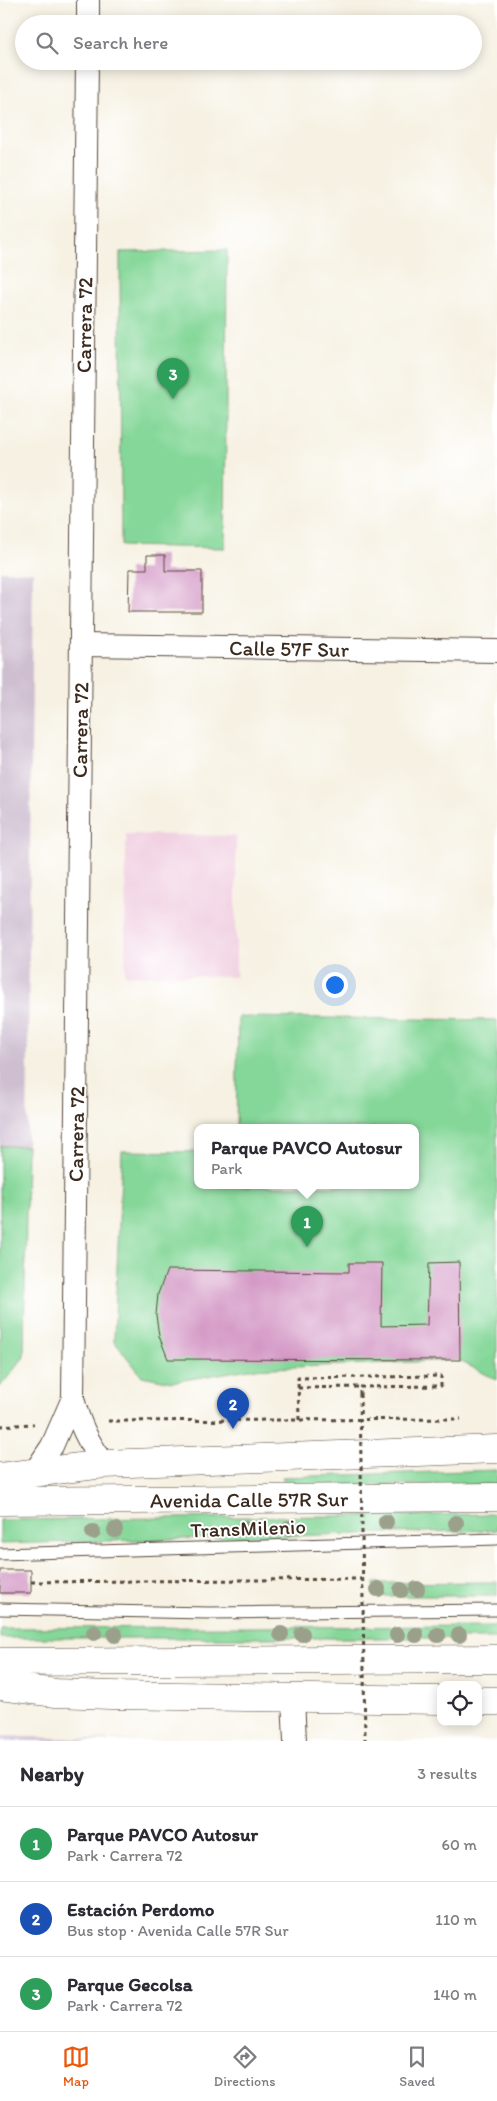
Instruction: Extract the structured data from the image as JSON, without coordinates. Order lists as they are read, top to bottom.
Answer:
{
  "streets": {
    "highway": ["Avenida Calle 57R Sur"],
    "street": ["Carrera 72", "Calle 57F Sur"],
    "lane": ["TransMilenio"]
  },
  "crossings": [
    ["Carrera 72", "Calle 57F Sur"]
  ],
  "page": {
    "search": "Search here",
    "pins": ["3", "1", "2"],
    "popup": ["Parque PAVCO Autosur", "Park"],
    "heading": ["Nearby", "3 results"],
    "list": [
      {
        "mark": "1",
        "name": "Parque PAVCO Autosur",
        "note": "Park · Carrera 72",
        "value": "60 m"
      },
      {
        "mark": "2",
        "name": "Estación Perdomo",
        "note": "Bus stop · Avenida Calle 57R Sur",
        "value": "110 m"
      },
      {
        "mark": "3",
        "name": "Parque Gecolsa",
        "note": "Park · Carrera 72",
        "value": "140 m"
      }
    ],
    "nav": ["Map", "Directions", "Saved"]
  }
}
